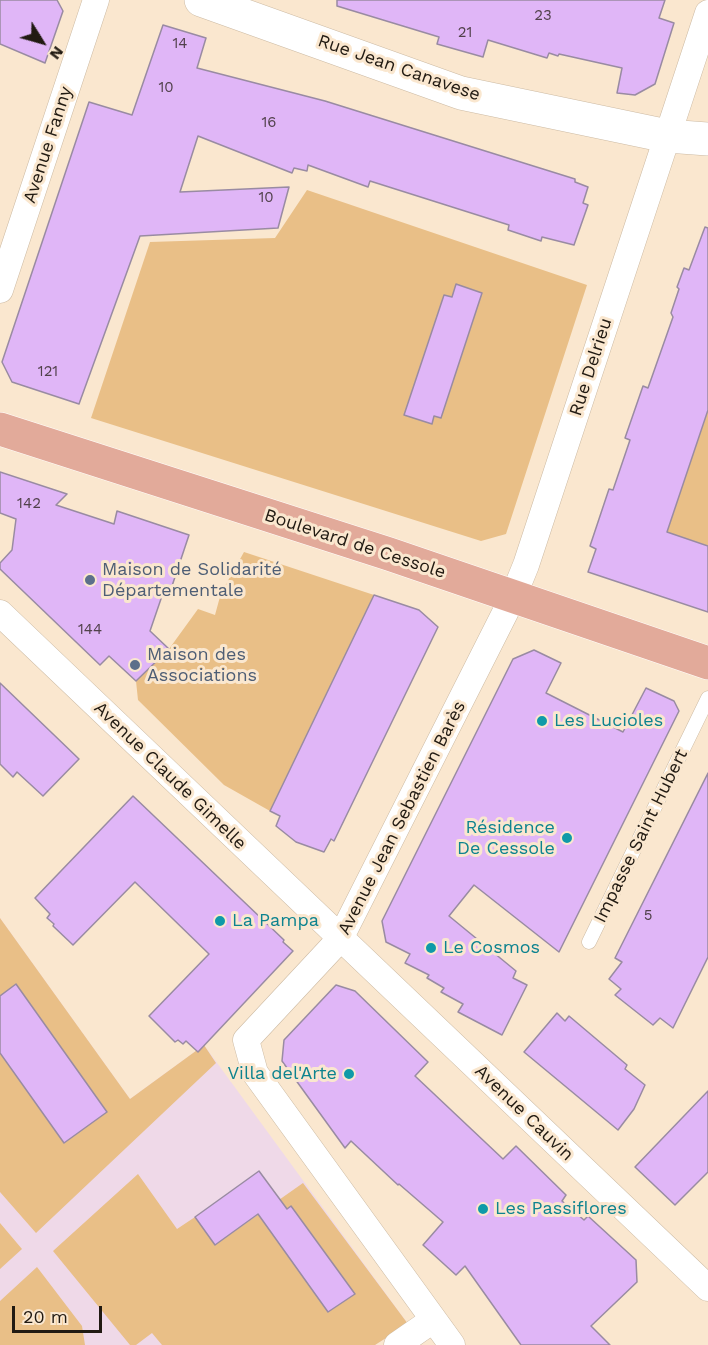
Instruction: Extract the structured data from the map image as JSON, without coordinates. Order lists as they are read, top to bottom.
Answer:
{
  "streets": {
    "main road": ["Boulevard de Cessole"],
    "street": [
      "Rue Jean Canavese",
      "Avenue Fanny",
      "Rue Delrieu",
      "Avenue Claude Gimelle",
      "Avenue Jean Sebastien Barès",
      "Avenue Cauvin"
    ],
    "lane": ["Impasse Saint Hubert"]
  },
  "crossings": [
    ["Rue Jean Canavese", "Rue Delrieu"],
    ["Rue Delrieu", "Boulevard de Cessole"],
    ["Rue Delrieu", "Avenue Jean Sebastien Barès"],
    ["Boulevard de Cessole", "Avenue Jean Sebastien Barès"],
    ["Avenue Claude Gimelle", "Avenue Jean Sebastien Barès"],
    ["Avenue Claude Gimelle", "Avenue Cauvin"],
    ["Avenue Jean Sebastien Barès", "Avenue Cauvin"]
  ],
  "places": [
    "Maison de Solidarité Départementale",
    "Maison des Associations",
    "Les Lucioles",
    "Résidence De Cessole",
    "La Pampa",
    "Le Cosmos",
    "Villa del'Arte",
    "Les Passiflores"
  ],
  "house_numbers": [
    "23",
    "21",
    "14",
    "10",
    "16",
    "10",
    "121",
    "142",
    "144",
    "5"
  ],
  "scale_bar": "20 m",
  "north": "bottom right"
}
